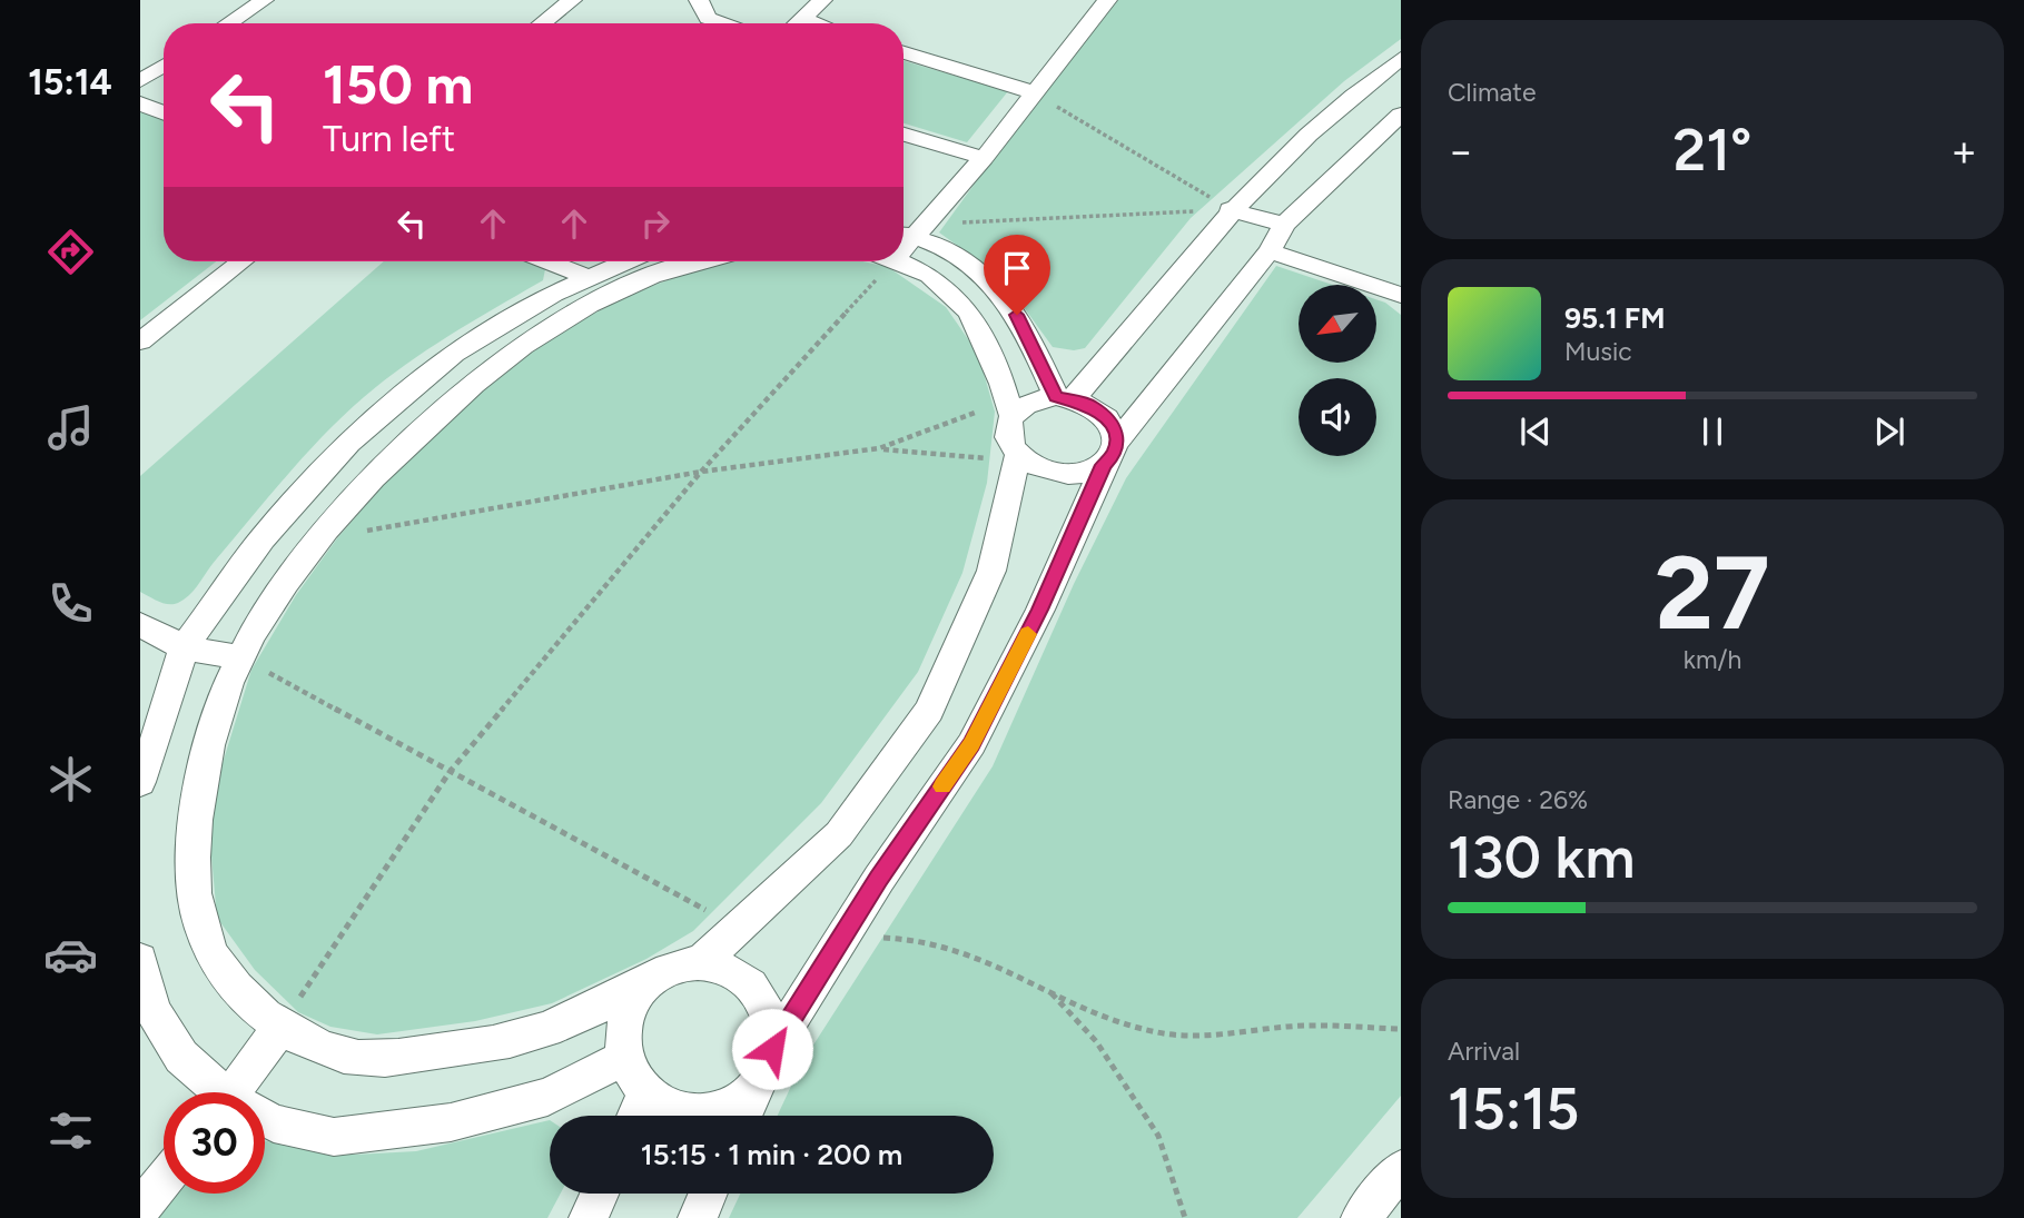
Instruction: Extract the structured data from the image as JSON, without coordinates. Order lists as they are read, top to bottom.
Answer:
{
  "north": "bottom left",
  "page": {
    "tabs": "15:14",
    "tile": [
      "Climate",
      ["27", "km/h"],
      ["Range · 26%", "130 km"],
      ["Arrival", "15:15"]
    ],
    "turn": ["150 m", "Turn left"],
    "heat": ["−", "21°", "+"],
    "song": ["95.1 FM", "Music"],
    "limit": "30",
    "trip": "15:15 · 1 min · 200 m"
  }
}
